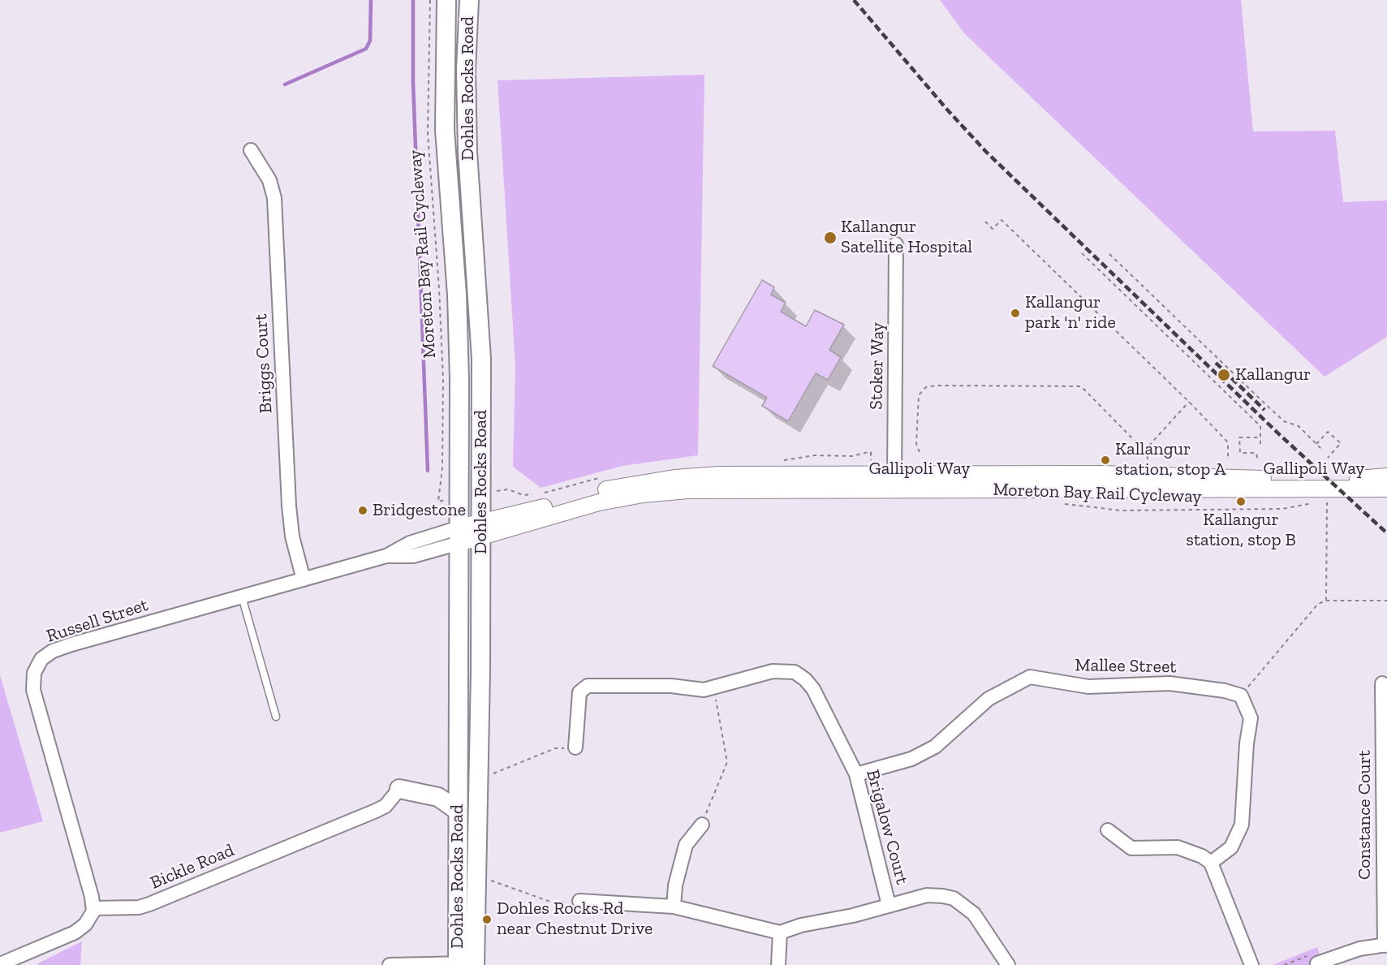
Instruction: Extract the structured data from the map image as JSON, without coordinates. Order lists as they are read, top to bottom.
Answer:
{
  "streets": {
    "main road": ["Dohles Rocks Road"],
    "street": [
      "Briggs Court",
      "Stoker Way",
      "Gallipoli Way",
      "Russell Street",
      "Mallee Street",
      "Constance Court",
      "Brigalow Court",
      "Bickle Road"
    ],
    "path": ["Moreton Bay Rail Cycleway"]
  },
  "crossings": [
    ["Dohles Rocks Road", "Gallipoli Way"],
    ["Dohles Rocks Road", "Russell Street"],
    ["Briggs Court", "Russell Street"],
    ["Stoker Way", "Gallipoli Way"],
    ["Gallipoli Way", "Russell Street"],
    ["Russell Street", "Bickle Road"],
    ["Mallee Street", "Brigalow Court"]
  ],
  "places": [
    "Kallangur Satellite Hospital",
    "Kallangur park 'n' ride",
    "Kallangur",
    "Kallangur station, stop A",
    "Kallangur station, stop B",
    "Bridgestone",
    "Dohles Rocks Rd near Chestnut Drive"
  ]
}
